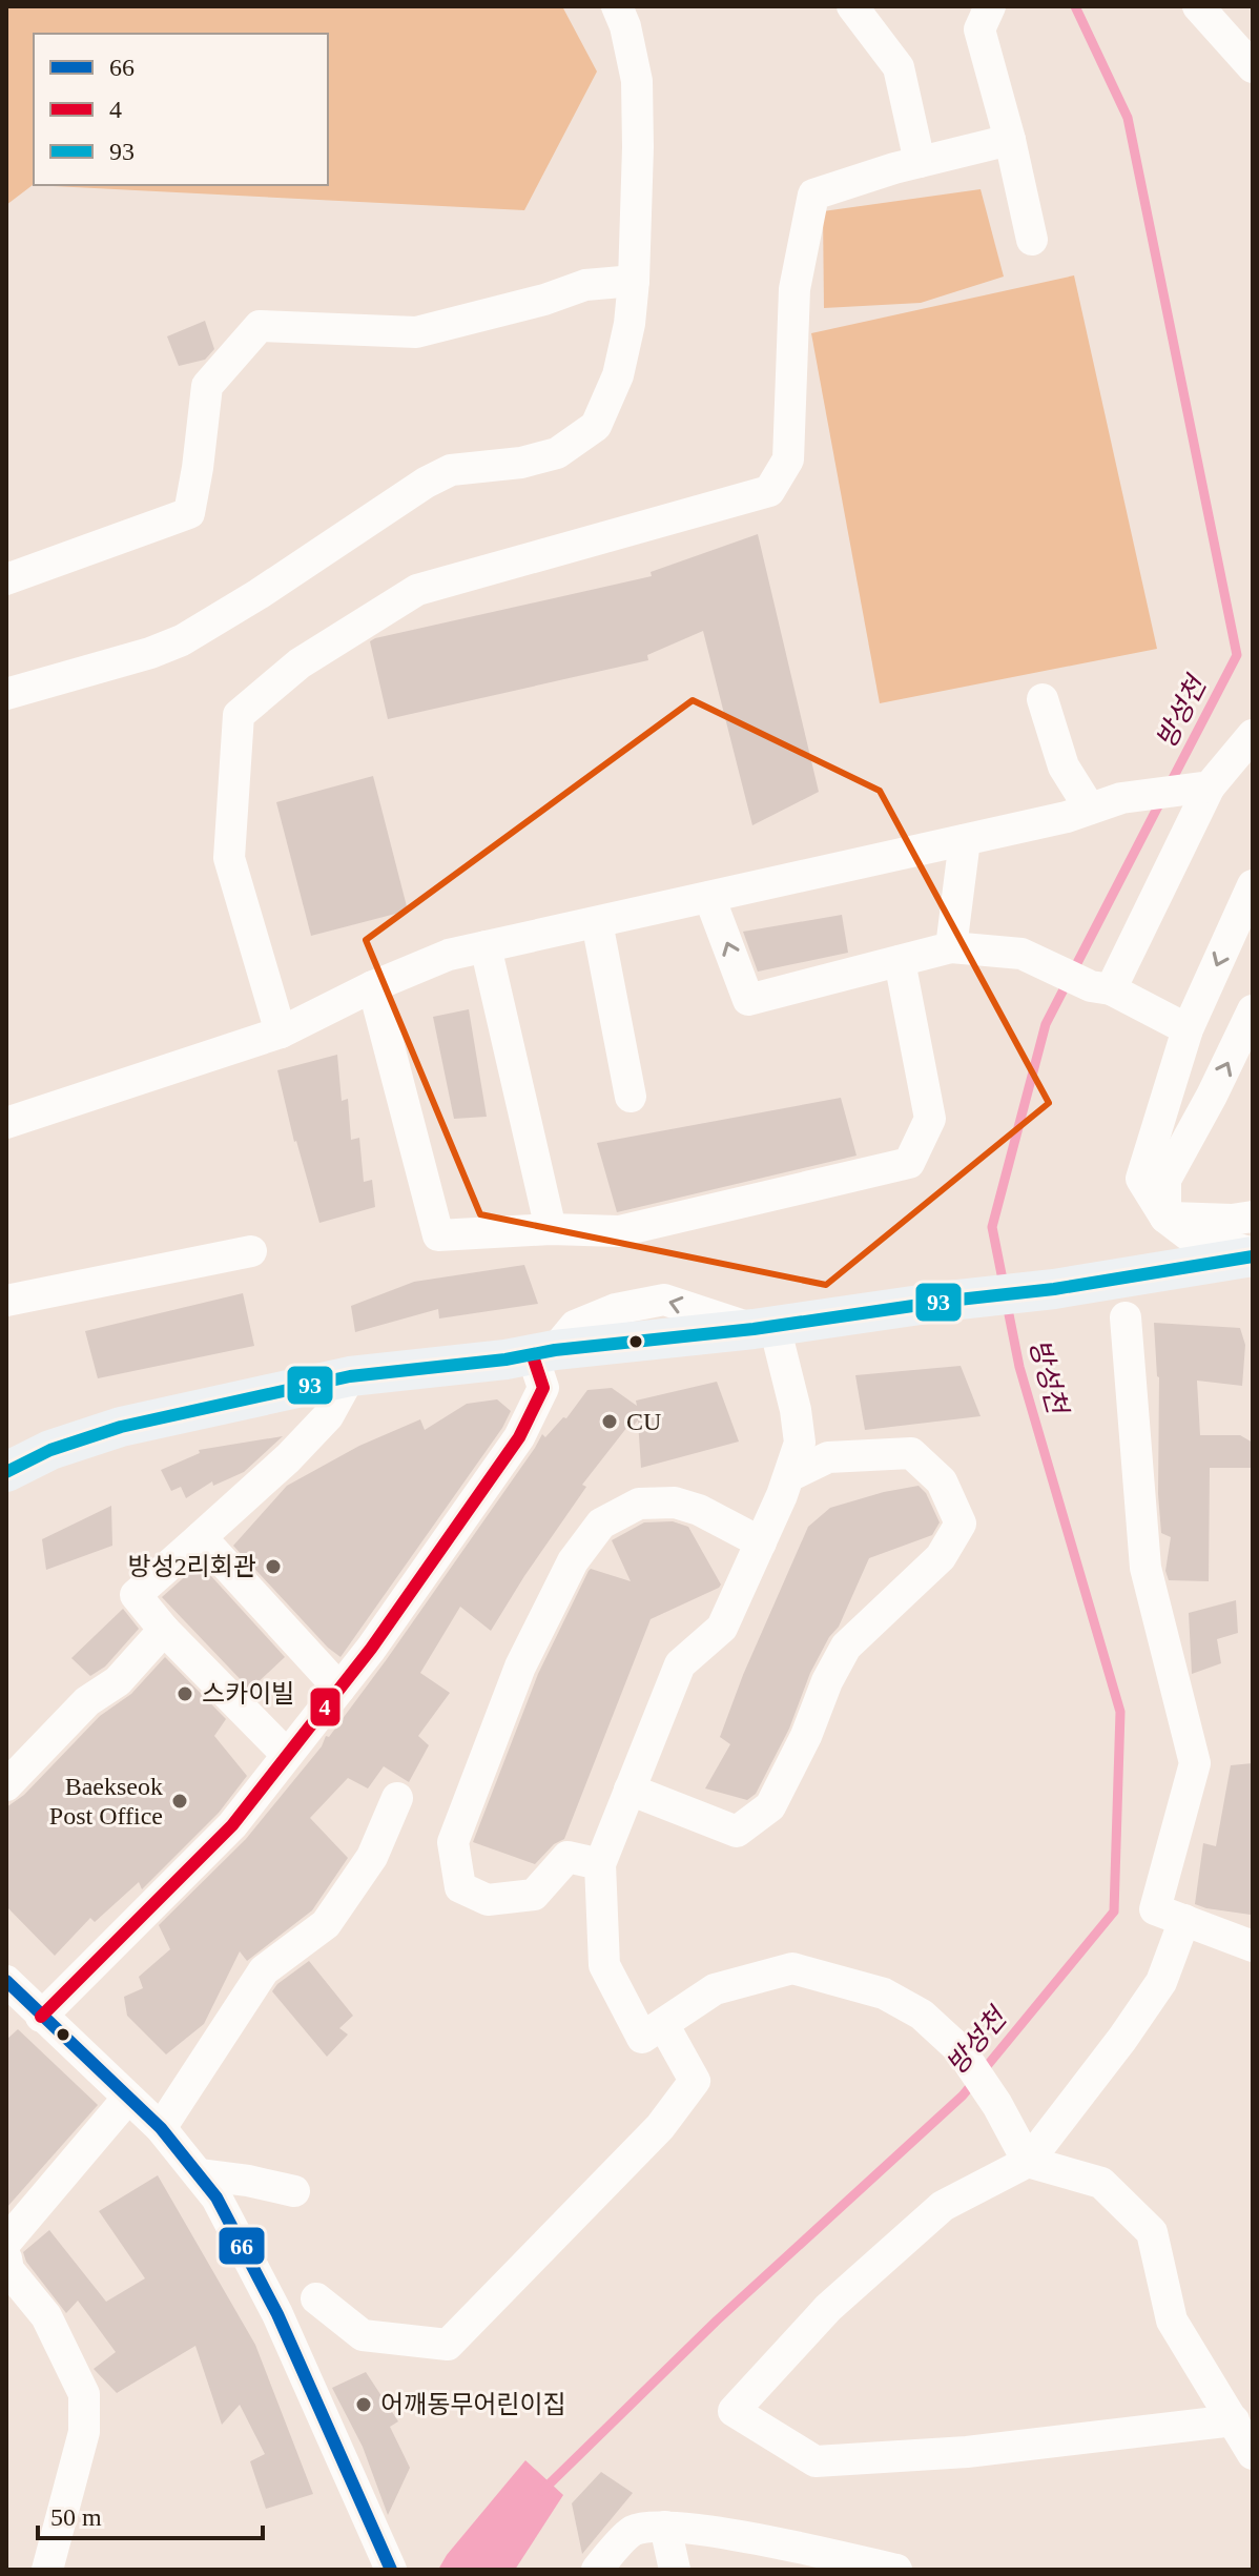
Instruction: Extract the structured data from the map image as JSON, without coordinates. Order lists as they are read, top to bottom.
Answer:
{
  "water": ["방성천"],
  "places": [
    "CU",
    "방성2리회관",
    "스카이빌",
    "Baekseok Post Office",
    "어깨동무어린이집"
  ],
  "lines": ["transit line 93", "transit line 4", "transit line 66"],
  "legend": ["66", "4", "93"],
  "scale_bar": "50 m"
}
